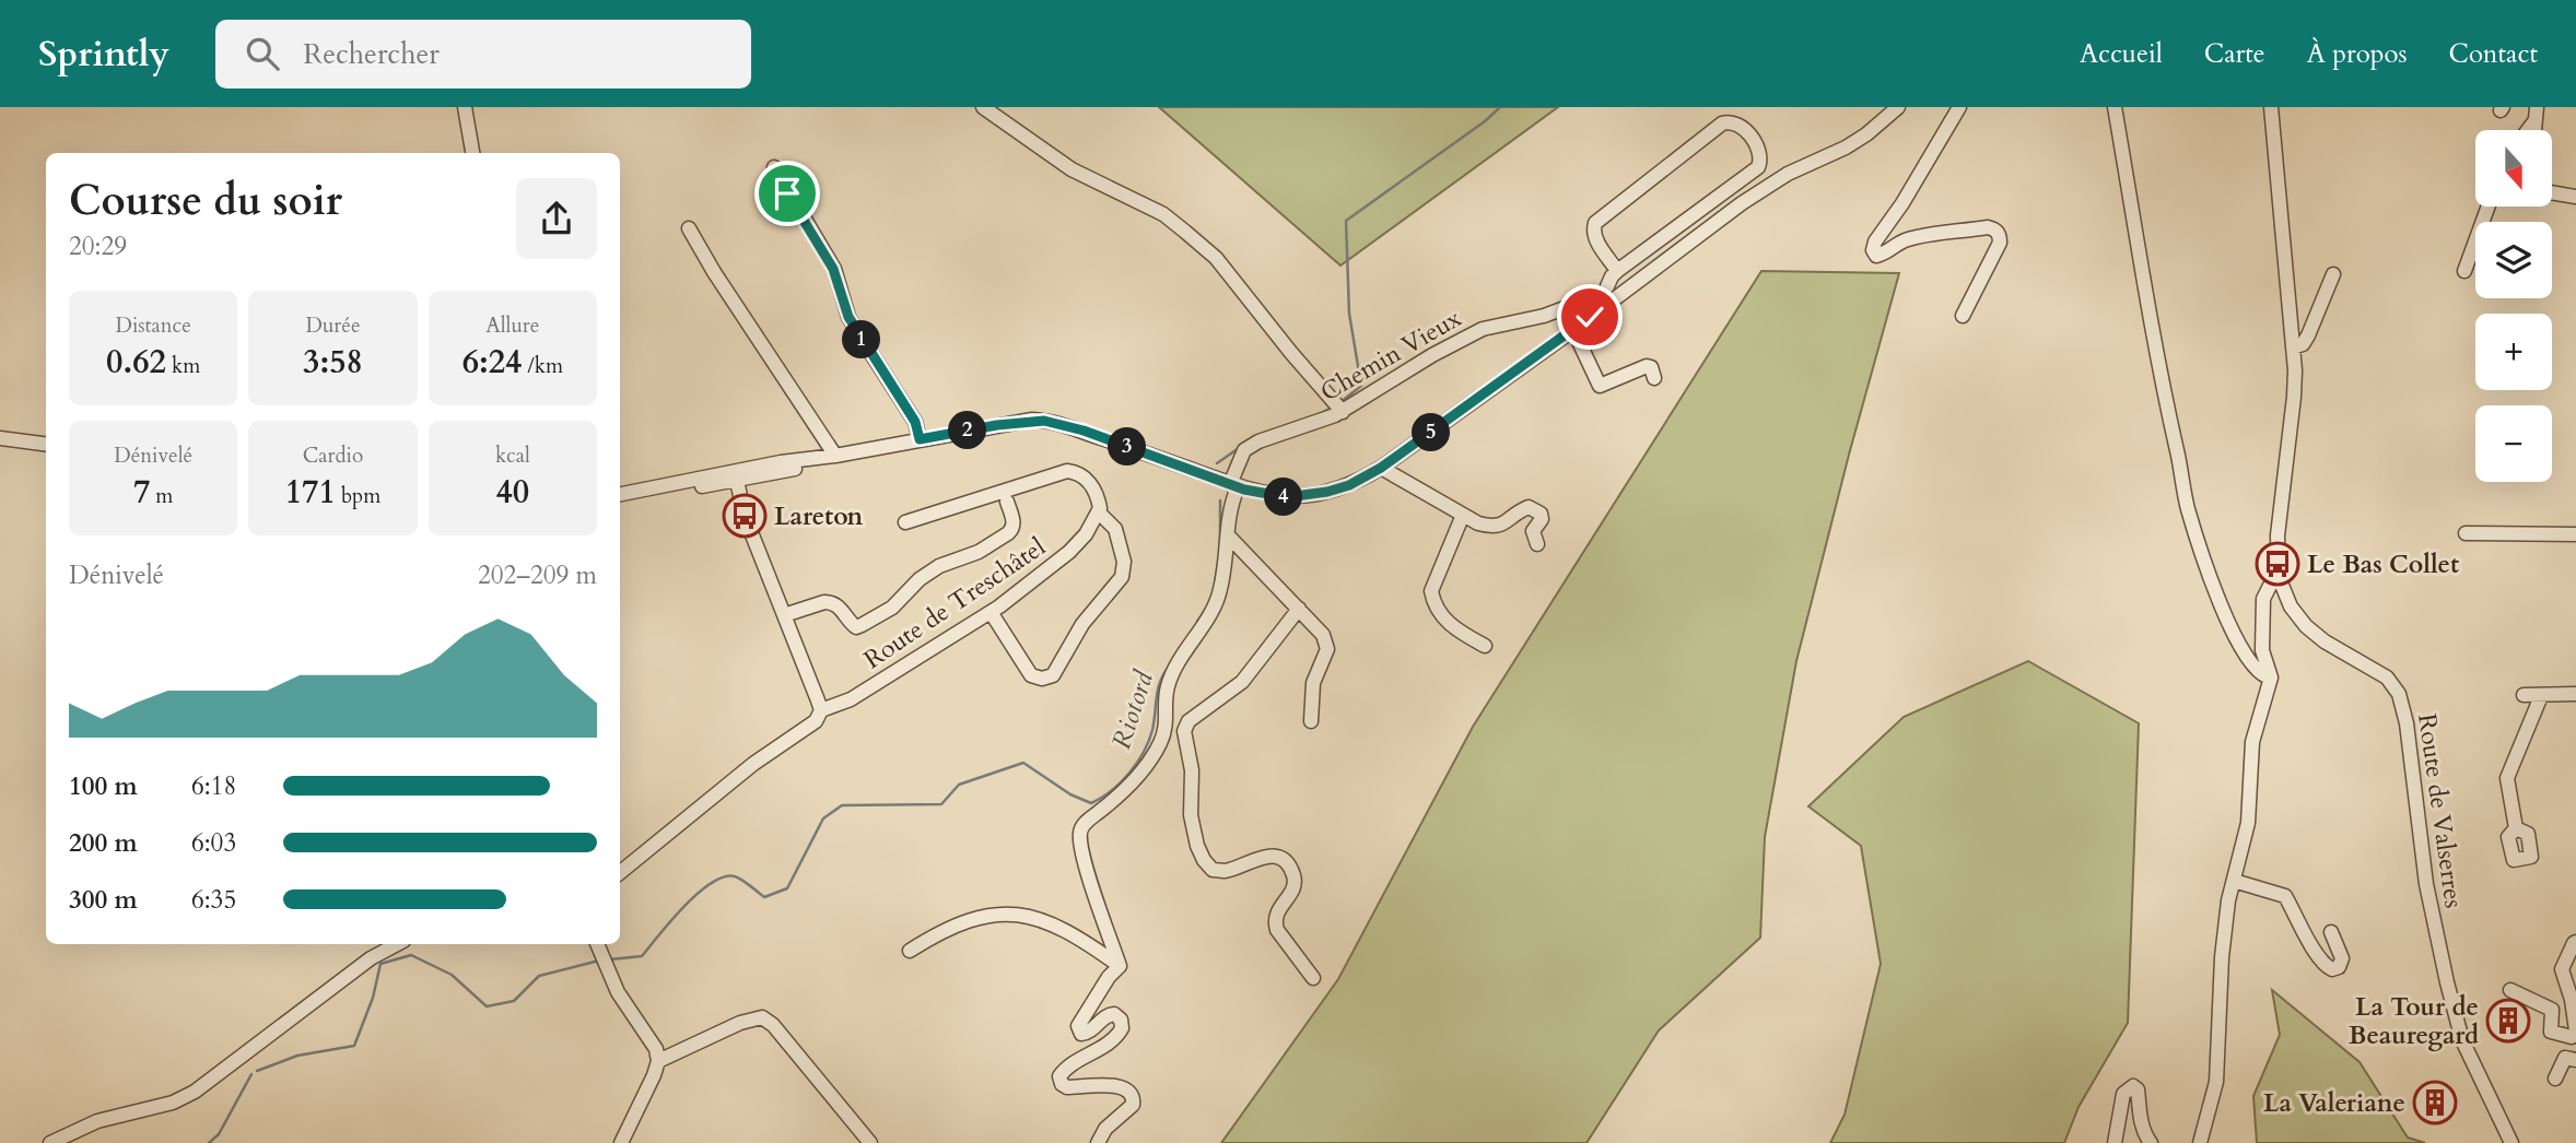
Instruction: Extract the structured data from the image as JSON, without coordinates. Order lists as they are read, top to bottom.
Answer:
{
  "streets": {
    "street": ["Chemin Vieux", "Route de Treschâtel", "Route de Valserres"]
  },
  "water": ["Riotord"],
  "places": {
    "bus stop": ["Lareton", "Le Bas Collet"],
    "building": ["La Tour de Beauregard", "La Valeriane"]
  },
  "north": "bottom",
  "page": {
    "header": "Sprintly",
    "search": "Rechercher",
    "nav": [
      "Accueil",
      "Carte",
      "À propos",
      "Contact"
    ],
    "map_buttons": ["+", "−"],
    "heading": ["Course du soir", "20:29"],
    "stats": [
      ["Distance", "0.62 km"],
      ["Durée", "3:58"],
      ["Allure", "6:24 /km"],
      ["Dénivelé", "7 m"],
      ["Cardio", "171 bpm"],
      ["kcal", "40"]
    ],
    "pins": [
      "1",
      "2",
      "5",
      "3",
      "4"
    ],
    "chart": ["Dénivelé", "202–209 m"],
    "list": [
      {
        "name": "100 m",
        "note": "6:18"
      },
      {
        "name": "200 m",
        "note": "6:03"
      },
      {
        "name": "300 m",
        "note": "6:35"
      }
    ]
  }
}
